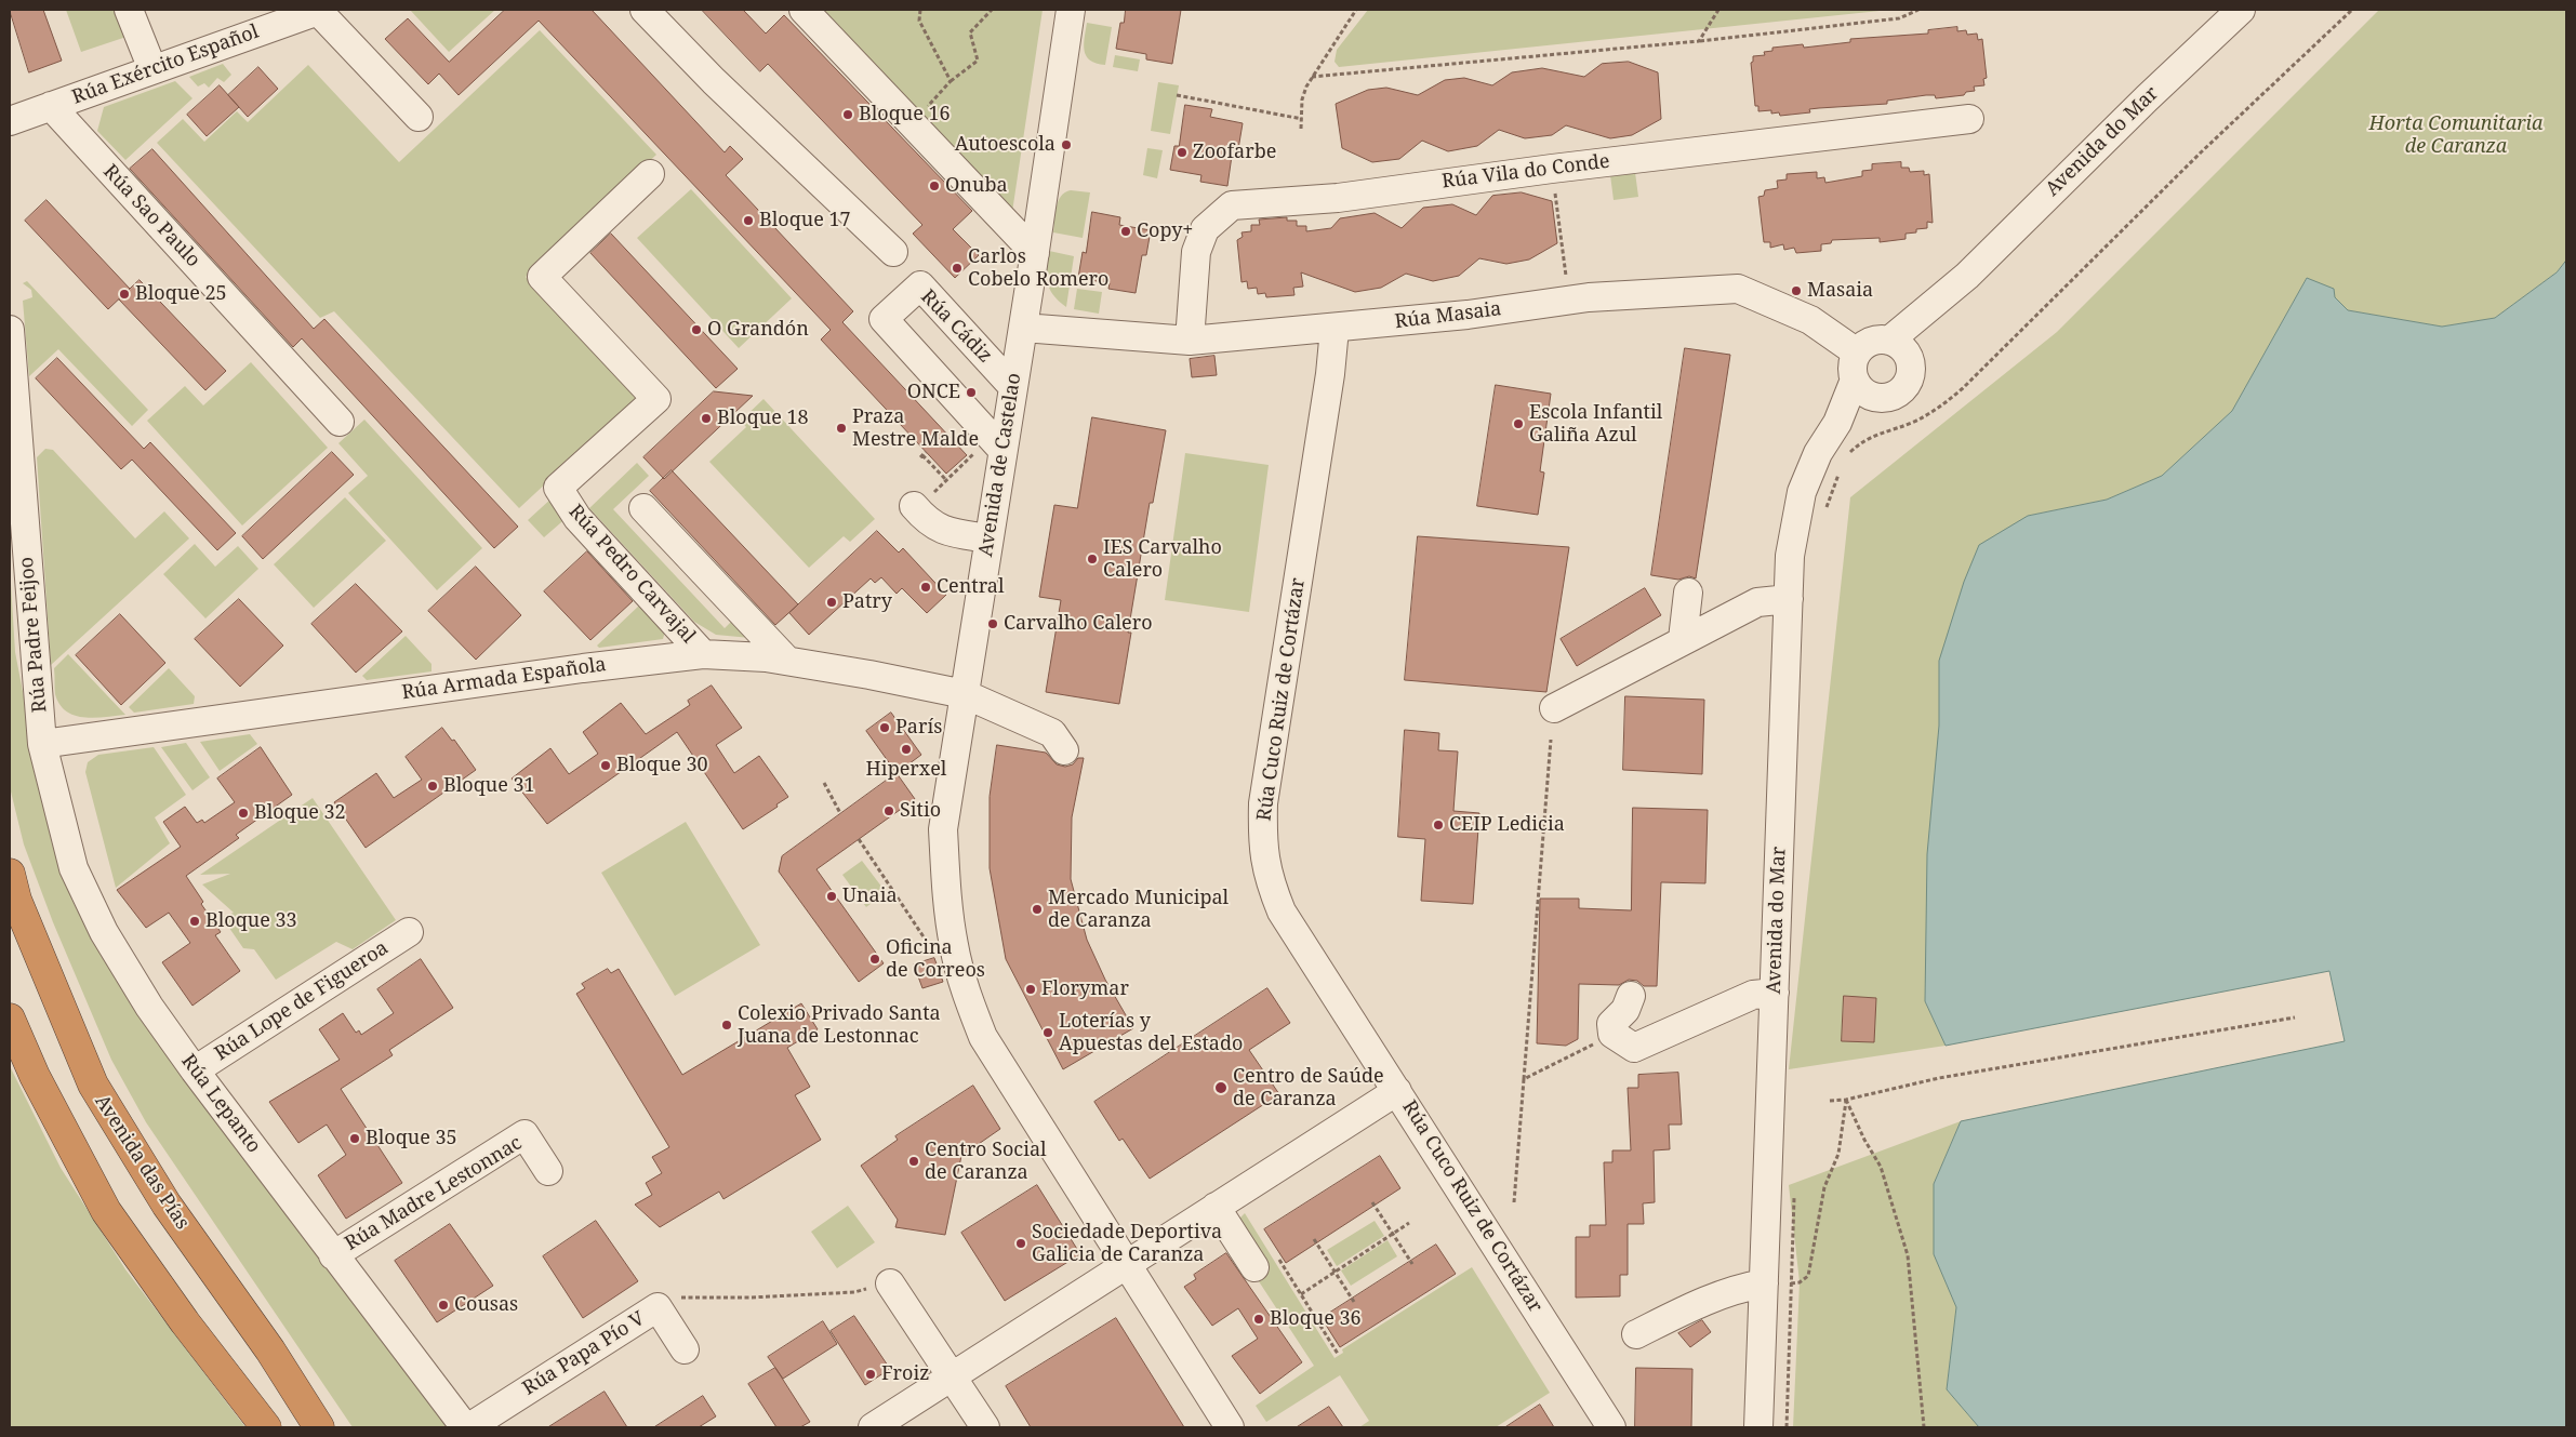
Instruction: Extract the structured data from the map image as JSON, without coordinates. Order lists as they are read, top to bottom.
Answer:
{
  "streets": {
    "highway": ["Avenida das Pías"],
    "street": [
      "Rúa Exército Español",
      "Avenida do Mar",
      "Rúa Vila do Conde",
      "Rúa Sao Paulo",
      "Rúa Masaia",
      "Rúa Cádiz",
      "Avenida de Castelao",
      "Rúa Pedro Carvajal",
      "Rúa Padre Feijoo",
      "Rúa Armada Española",
      "Rúa Cuco Ruiz de Cortázar",
      "Rúa Lope de Figueroa",
      "Rúa Lepanto",
      "Rúa Madre Lestonnac",
      "Rúa Papa Pío V"
    ]
  },
  "crossings": [
    ["Rúa Exército Español", "Rúa Sao Paulo"],
    ["Avenida do Mar", "Rúa Masaia"],
    ["Rúa Vila do Conde", "Rúa Masaia"],
    ["Rúa Masaia", "Avenida de Castelao"],
    ["Rúa Masaia", "Rúa Cuco Ruiz de Cortázar"],
    ["Rúa Cádiz", "Avenida de Castelao"],
    ["Avenida de Castelao", "Rúa Armada Española"],
    ["Rúa Pedro Carvajal", "Rúa Armada Española"],
    ["Rúa Padre Feijoo", "Rúa Armada Española"],
    ["Rúa Padre Feijoo", "Rúa Lepanto"],
    ["Rúa Armada Española", "Rúa Lepanto"],
    ["Rúa Lope de Figueroa", "Rúa Lepanto"],
    ["Rúa Lepanto", "Rúa Madre Lestonnac"]
  ],
  "parks": ["Horta Comunitaria de Caranza"],
  "places": [
    "Bloque 16",
    "Autoescola",
    "Zoofarbe",
    "Onuba",
    "Bloque 17",
    "Copy+",
    "Carlos Cobelo Romero",
    "Masaia",
    "Bloque 25",
    "O Grandón",
    "ONCE",
    "Bloque 18",
    "Escola Infantil Galiña Azul",
    "Praza Mestre Malde",
    "IES Carvalho Calero",
    "Central",
    "Patry",
    "Carvalho Calero",
    "París",
    "Hiperxel",
    "Bloque 30",
    "Bloque 31",
    "Sitio",
    "Bloque 32",
    "CEIP Ledicia",
    "Unaia",
    "Mercado Municipal de Caranza",
    "Bloque 33",
    "Oficina de Correos",
    "Florymar",
    "Colexio Privado Santa Juana de Lestonnac",
    "Loterías y Apuestas del Estado",
    "Centro de Saúde de Caranza",
    "Bloque 35",
    "Centro Social de Caranza",
    "Sociedade Deportiva Galicia de Caranza",
    "Cousas",
    "Bloque 36",
    "Froiz"
  ]
}
